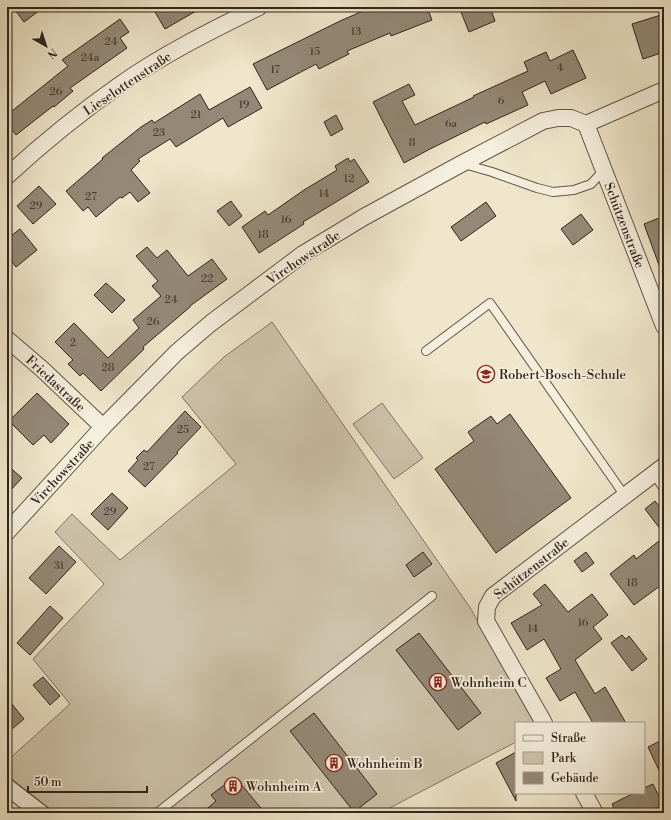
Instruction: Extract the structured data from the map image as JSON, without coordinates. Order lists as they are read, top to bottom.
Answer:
{
  "streets": {
    "street": [
      "Lieselottenstraße",
      "Schützenstraße",
      "Virchowstraße",
      "Friedastraße"
    ]
  },
  "crossings": [
    ["Schützenstraße", "Virchowstraße"],
    ["Virchowstraße", "Friedastraße"]
  ],
  "places": {
    "school or university": ["Robert-Bosch-Schule"],
    "building": ["Wohnheim C", "Wohnheim B", "Wohnheim A"]
  },
  "house_numbers": [
    "13",
    "24",
    "15",
    "24a",
    "4",
    "17",
    "26",
    "6",
    "19",
    "21",
    "6a",
    "23",
    "8",
    "12",
    "14",
    "27",
    "29",
    "16",
    "18",
    "22",
    "24",
    "26",
    "2",
    "28",
    "25",
    "27",
    "29",
    "31",
    "18",
    "16",
    "14"
  ],
  "legend": ["Straße", "Park", "Gebäude"],
  "scale_bar": "50 m",
  "north": "bottom right"
}
